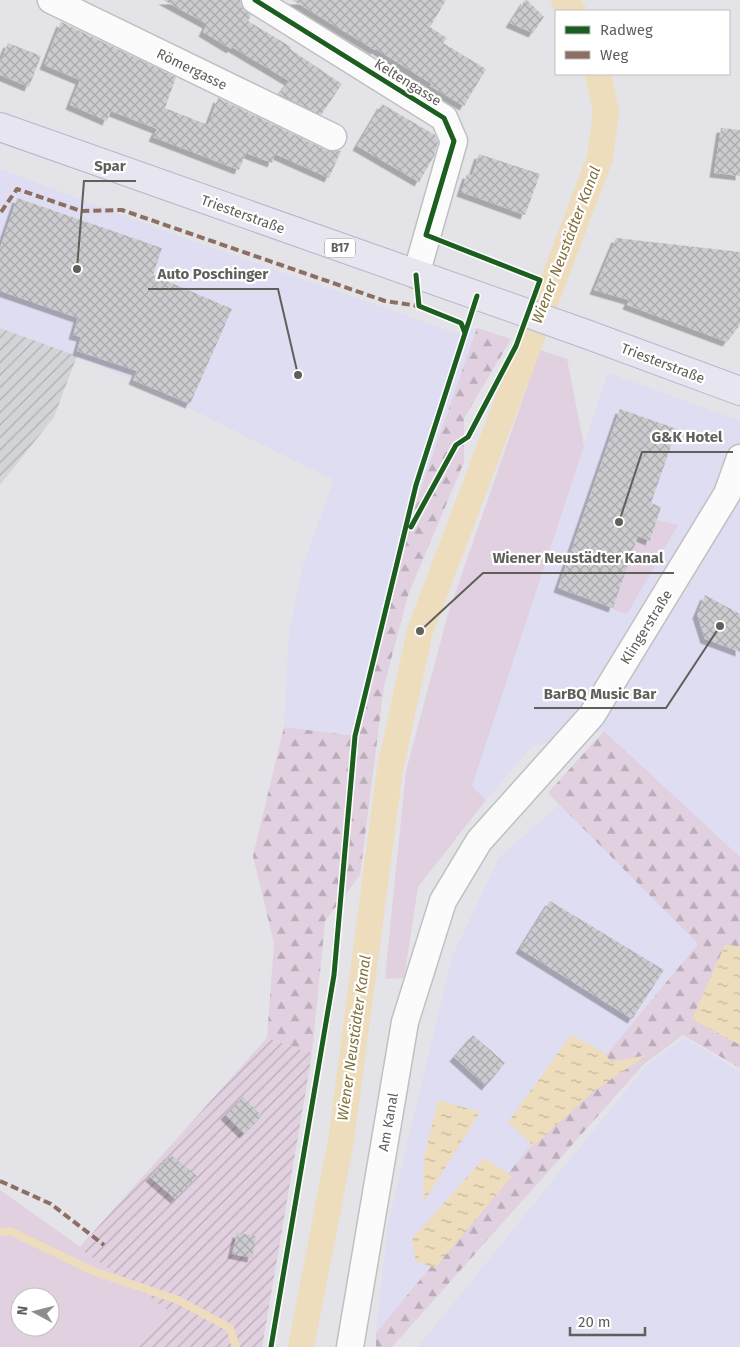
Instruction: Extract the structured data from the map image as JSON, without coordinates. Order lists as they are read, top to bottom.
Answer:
{
  "streets": {
    "main road": ["Triesterstraße", "B17"],
    "street": [
      "Römergasse",
      "Keltengasse",
      "Klingerstraße",
      "Am Kanal"
    ]
  },
  "crossings": [
    ["Keltengasse", "Triesterstraße"],
    ["Klingerstraße", "Am Kanal"]
  ],
  "water": ["Wiener Neustädter Kanal"],
  "places": [
    "Spar",
    "Auto Poschinger",
    "G&K Hotel",
    "BarBQ Music Bar",
    "Wiener Neustädter Kanal"
  ],
  "legend": ["Radweg", "Weg"],
  "scale_bar": "20 m",
  "north": "left"
}
